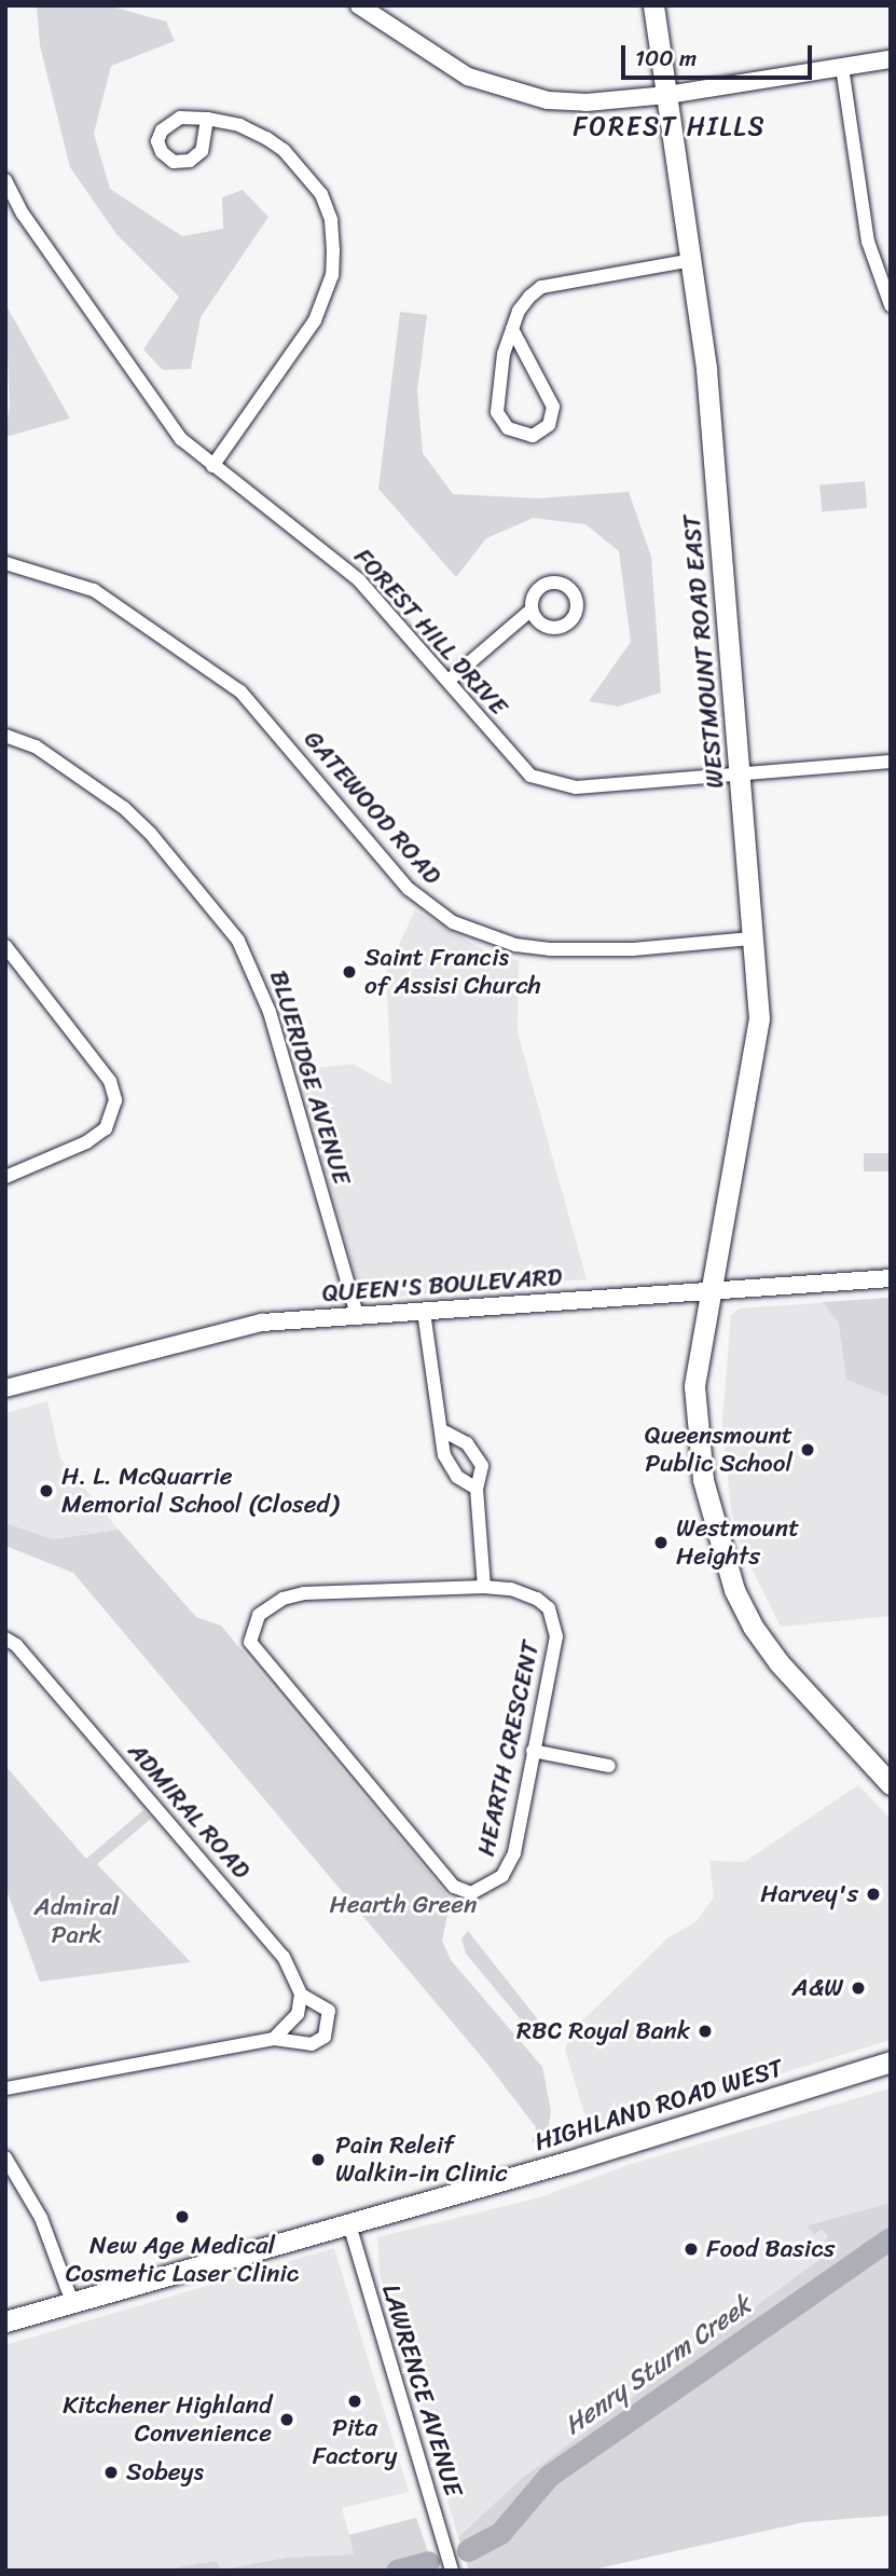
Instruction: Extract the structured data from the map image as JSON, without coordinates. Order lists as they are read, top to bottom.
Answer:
{
  "streets": {
    "main road": ["WESTMOUNT ROAD EAST", "HIGHLAND ROAD WEST"],
    "street": [
      "FOREST HILL DRIVE",
      "GATEWOOD ROAD",
      "BLUERIDGE AVENUE",
      "QUEEN'S BOULEVARD",
      "HEARTH CRESCENT",
      "ADMIRAL ROAD",
      "LAWRENCE AVENUE"
    ]
  },
  "crossings": [
    ["FOREST HILL DRIVE", "WESTMOUNT ROAD EAST"],
    ["WESTMOUNT ROAD EAST", "GATEWOOD ROAD"],
    ["WESTMOUNT ROAD EAST", "QUEEN'S BOULEVARD"],
    ["BLUERIDGE AVENUE", "QUEEN'S BOULEVARD"],
    ["HIGHLAND ROAD WEST", "LAWRENCE AVENUE"]
  ],
  "districts": ["FOREST HILLS"],
  "water": ["Henry Sturm Creek"],
  "parks": ["Hearth Green", "Admiral Park"],
  "places": [
    "Saint Francis of Assisi Church",
    "Queensmount Public School",
    "H. L. McQuarrie Memorial School (Closed)",
    "Westmount Heights",
    "Harvey's",
    "A&W",
    "RBC Royal Bank",
    "Pain Releif Walkin-in Clinic",
    "New Age Medical Cosmetic Laser Clinic",
    "Food Basics",
    "Pita Factory",
    "Kitchener Highland Convenience",
    "Sobeys"
  ],
  "scale_bar": "100 m"
}
